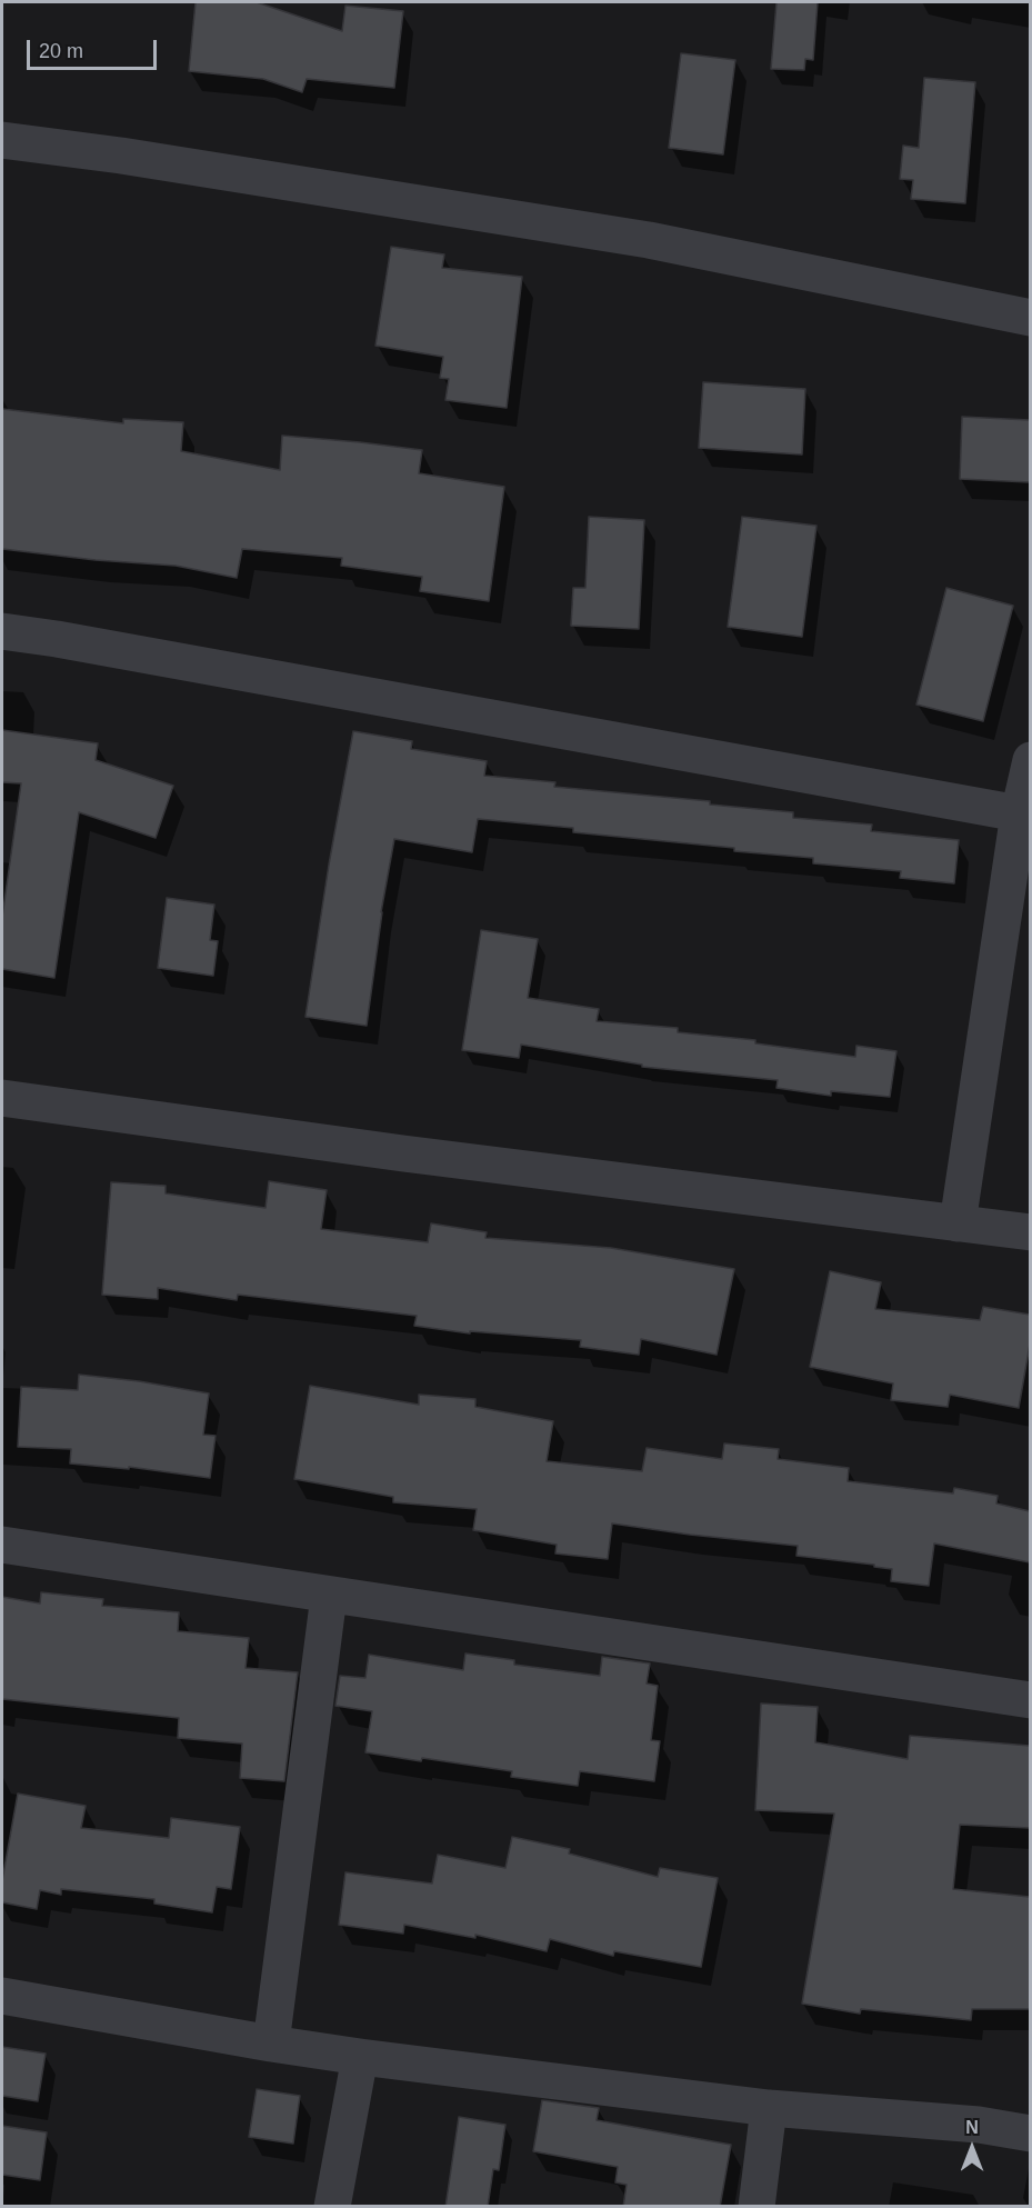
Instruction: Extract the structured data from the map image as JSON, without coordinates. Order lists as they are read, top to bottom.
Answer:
{
  "scale_bar": "20 m",
  "north": "top"
}
